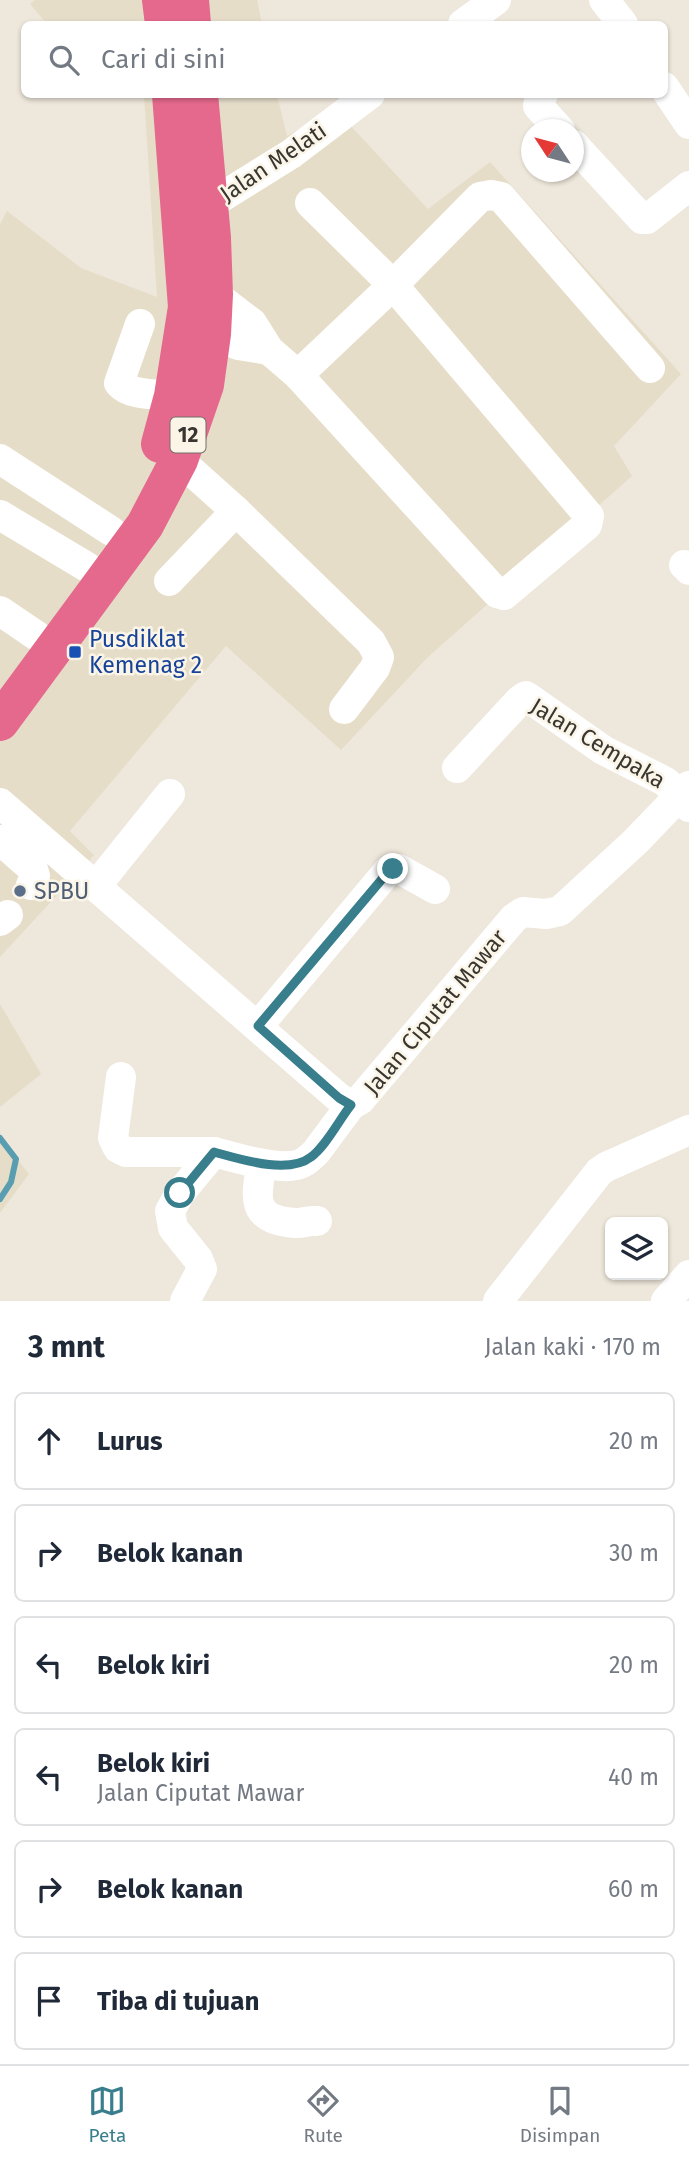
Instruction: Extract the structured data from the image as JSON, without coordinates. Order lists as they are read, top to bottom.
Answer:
{
  "streets": {
    "highway": ["12"],
    "street": ["Jalan Melati", "Jalan Cempaka", "Jalan Ciputat Mawar"]
  },
  "crossings": [
    ["Jalan Melati", "12"],
    ["Jalan Cempaka", "Jalan Ciputat Mawar"]
  ],
  "places": {
    "transit": ["Pusdiklat Kemenag 2"],
    "other": ["SPBU"]
  },
  "north": "top left",
  "page": {
    "search": "Cari di sini",
    "heading": ["3 mnt", "Jalan kaki · 170 m"],
    "list": [
      ["Lurus", "20 m"],
      ["Belok kanan", "30 m"],
      ["Belok kiri", "20 m"],
      ["Belok kiri", "Jalan Ciputat Mawar", "40 m"],
      ["Belok kanan", "60 m"],
      "Tiba di tujuan"
    ],
    "nav": ["Peta", "Rute", "Disimpan"]
  }
}
